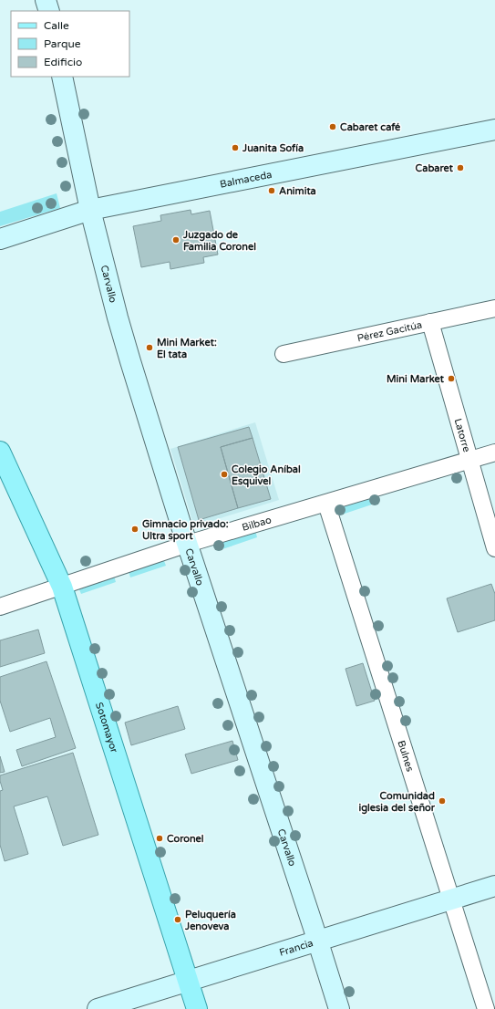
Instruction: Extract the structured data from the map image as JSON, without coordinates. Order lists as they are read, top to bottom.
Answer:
{
  "streets": {
    "main road": [
      "Balmaceda",
      "Carvallo",
      "Sotomayor",
      "Francia"
    ],
    "street": [
      "Pérez Gacitúa",
      "Latorre",
      "Bilbao",
      "Bulnes"
    ]
  },
  "crossings": [
    ["Balmaceda", "Carvallo"],
    ["Carvallo", "Bilbao"],
    ["Carvallo", "Francia"],
    ["Pérez Gacitúa", "Latorre"],
    ["Latorre", "Bilbao"],
    ["Bilbao", "Sotomayor"],
    ["Bilbao", "Bulnes"],
    ["Sotomayor", "Francia"],
    ["Bulnes", "Francia"]
  ],
  "places": [
    "Cabaret café",
    "Juanita Sofía",
    "Cabaret",
    "Animita",
    "Juzgado de Familia Coronel",
    "Mini Market: El tata",
    "Mini Market",
    "Colegio Aníbal Esquivel",
    "Gimnacio privado: Ultra sport",
    "Comunidad iglesia del señor",
    "Coronel",
    "Peluquería Jenoveva"
  ],
  "legend": ["Calle", "Parque", "Edificio"]
}
